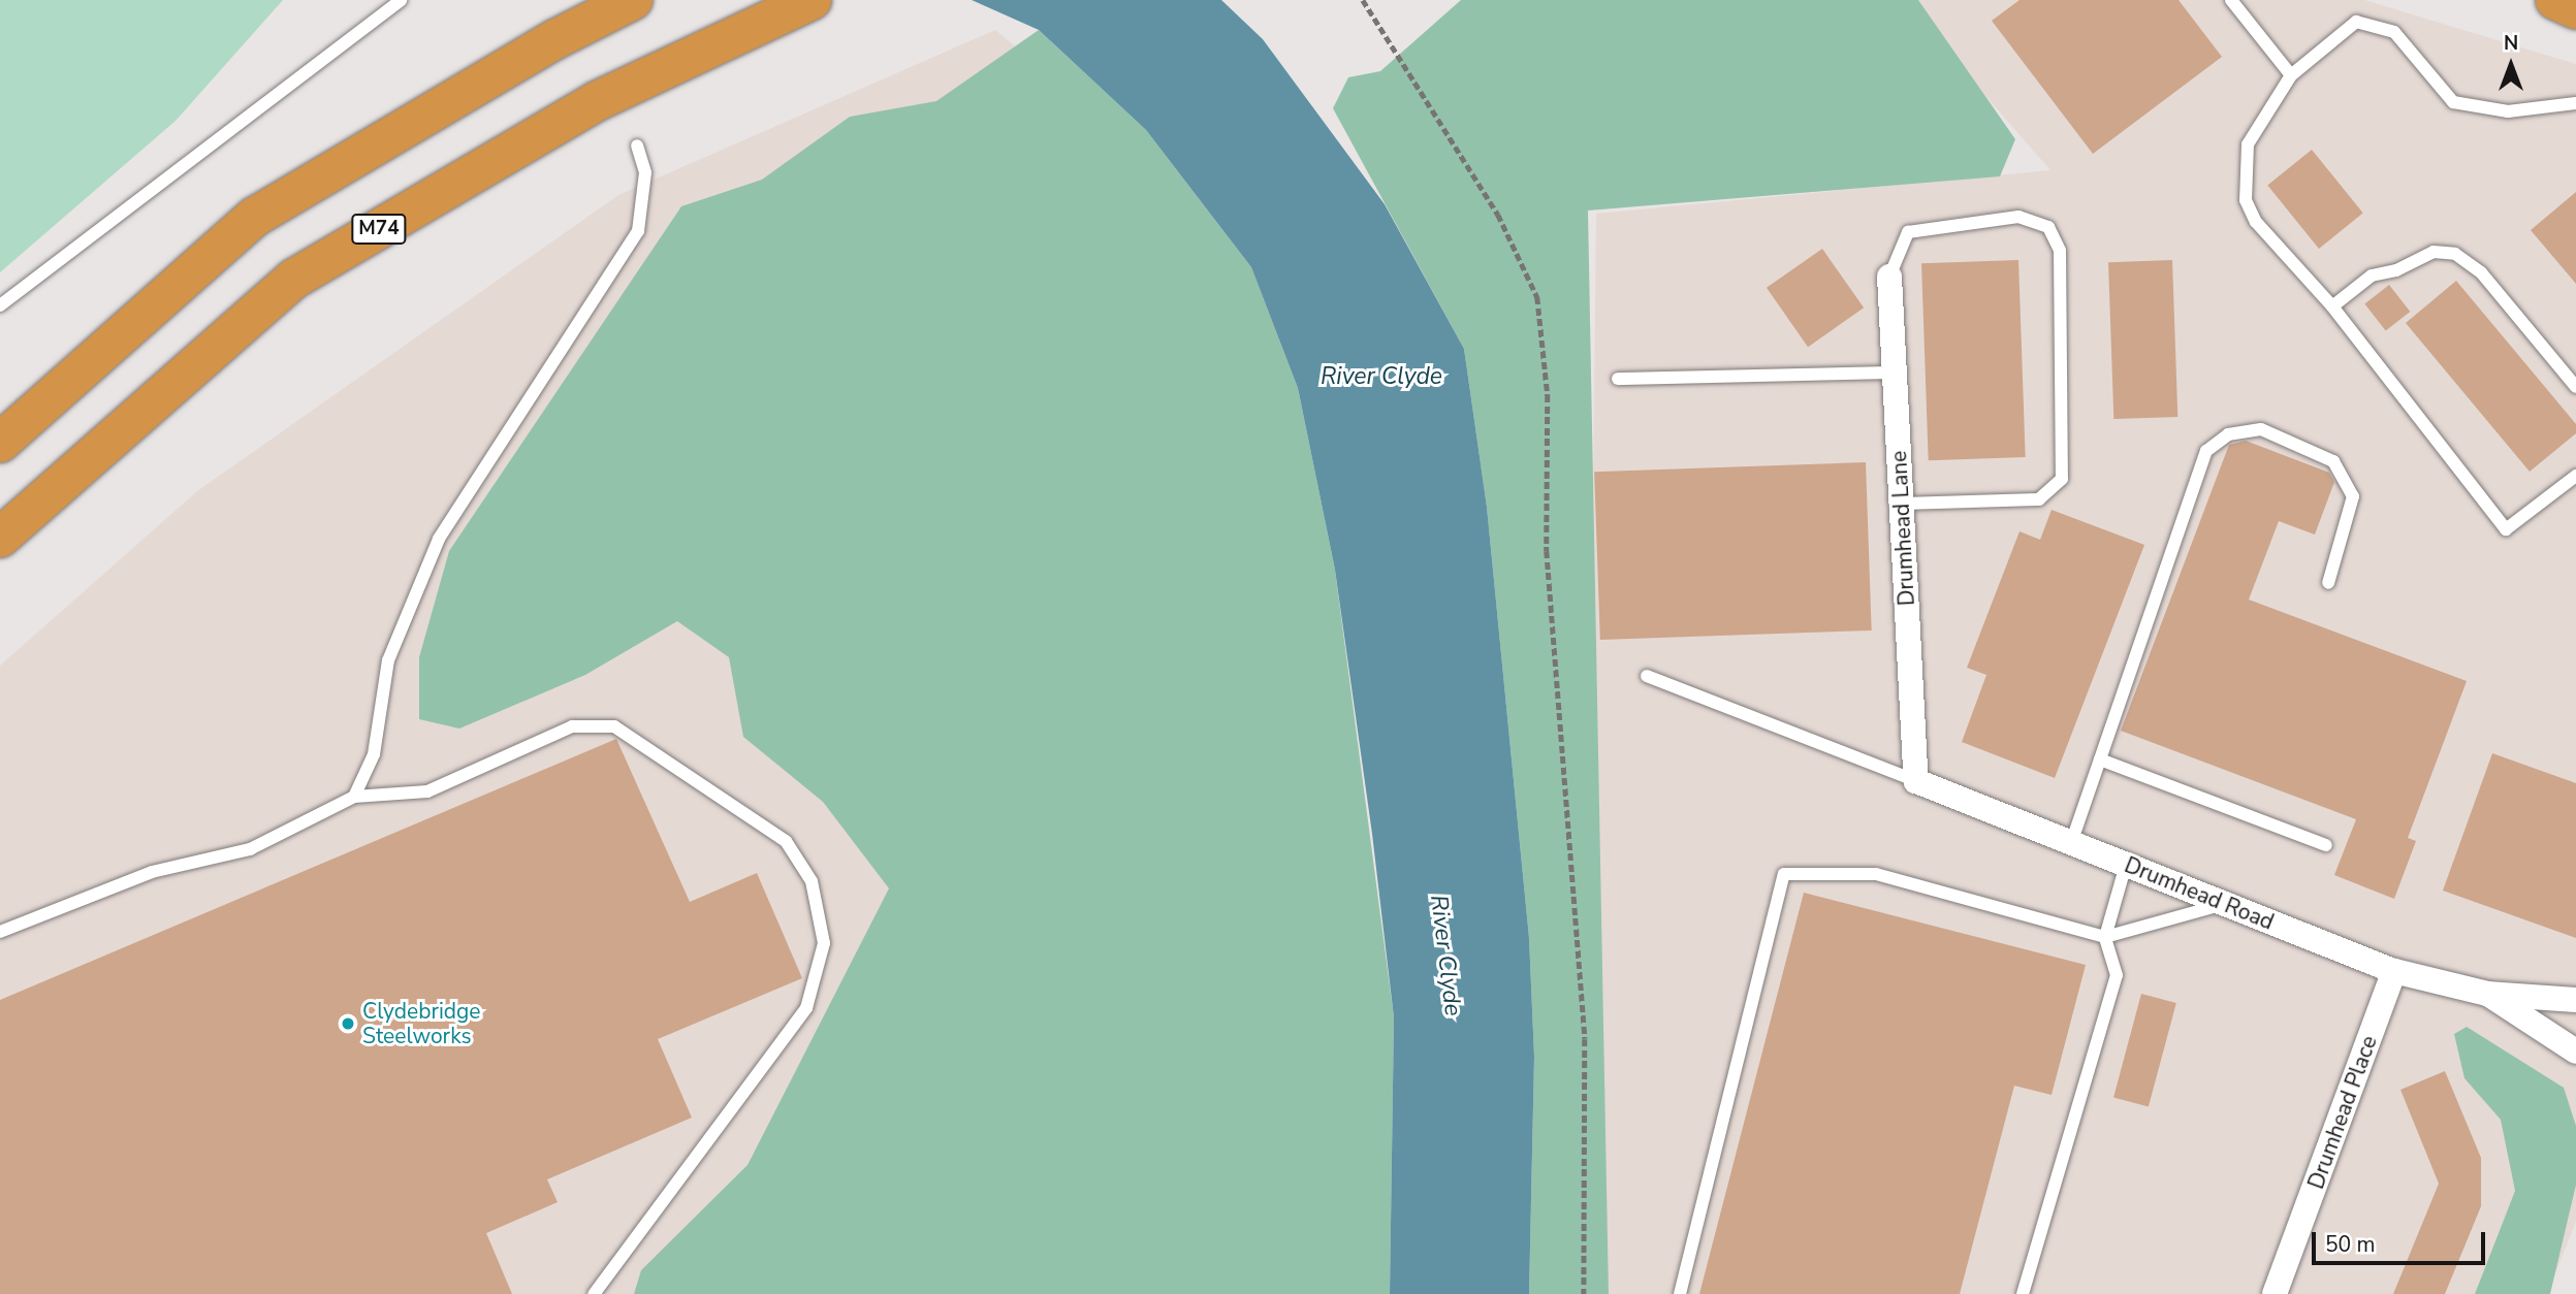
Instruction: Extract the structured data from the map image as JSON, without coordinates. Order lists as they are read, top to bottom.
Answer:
{
  "streets": {
    "highway": ["M74"],
    "street": ["Drumhead Lane", "Drumhead Road", "Drumhead Place"]
  },
  "crossings": [
    ["Drumhead Lane", "Drumhead Road"],
    ["Drumhead Road", "Drumhead Place"]
  ],
  "water": ["River Clyde"],
  "places": ["Clydebridge Steelworks"],
  "scale_bar": "50 m",
  "north": "top"
}
